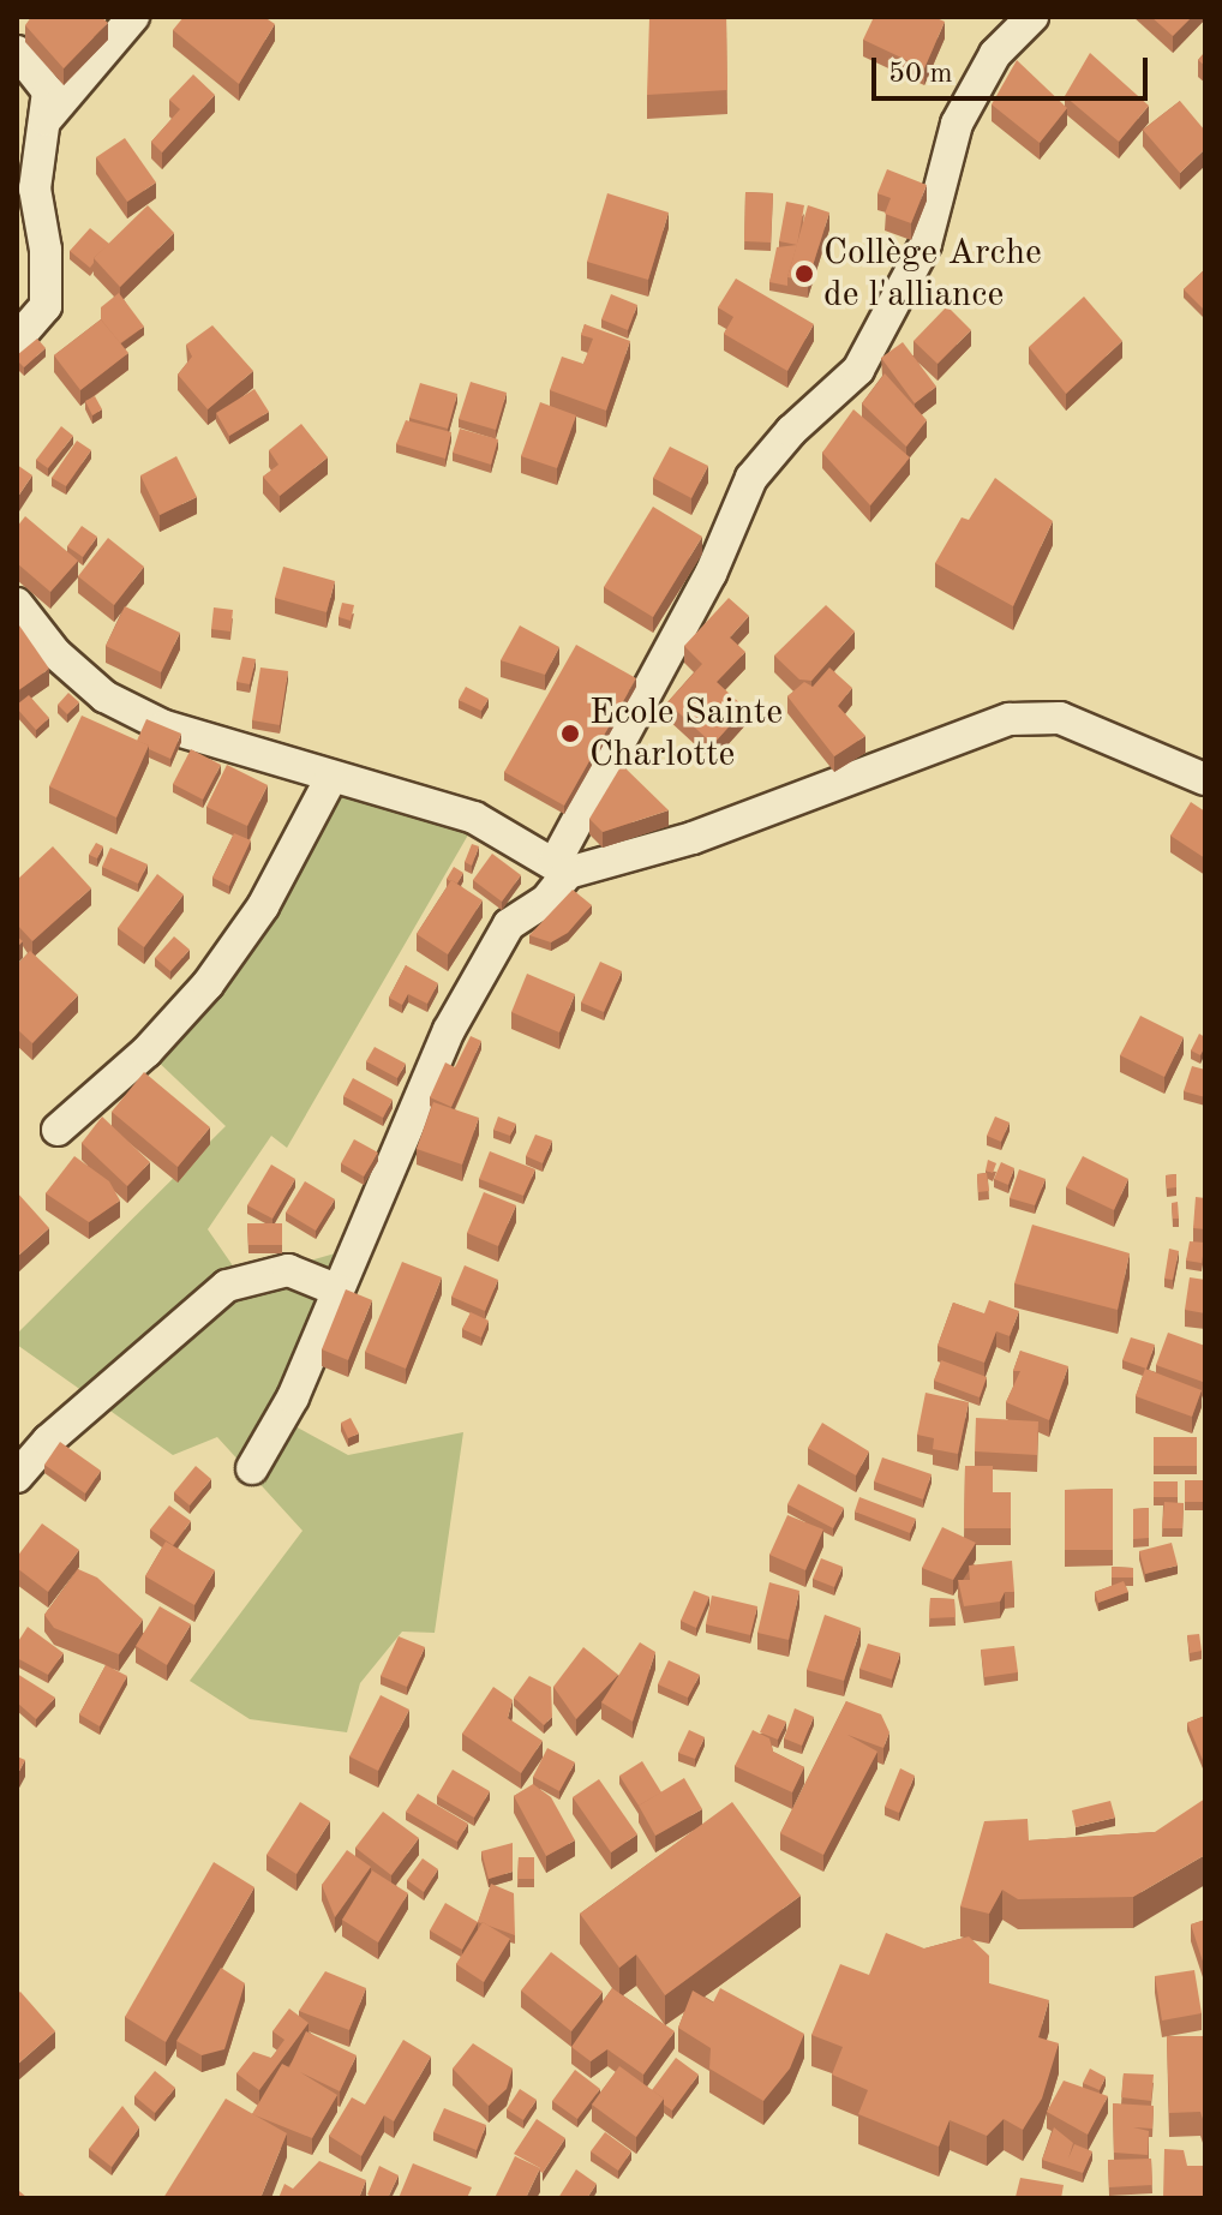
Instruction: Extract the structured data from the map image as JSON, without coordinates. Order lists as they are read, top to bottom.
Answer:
{
  "places": ["Collège Arche de l'alliance", "Ecole Sainte Charlotte"],
  "scale_bar": "50 m"
}
